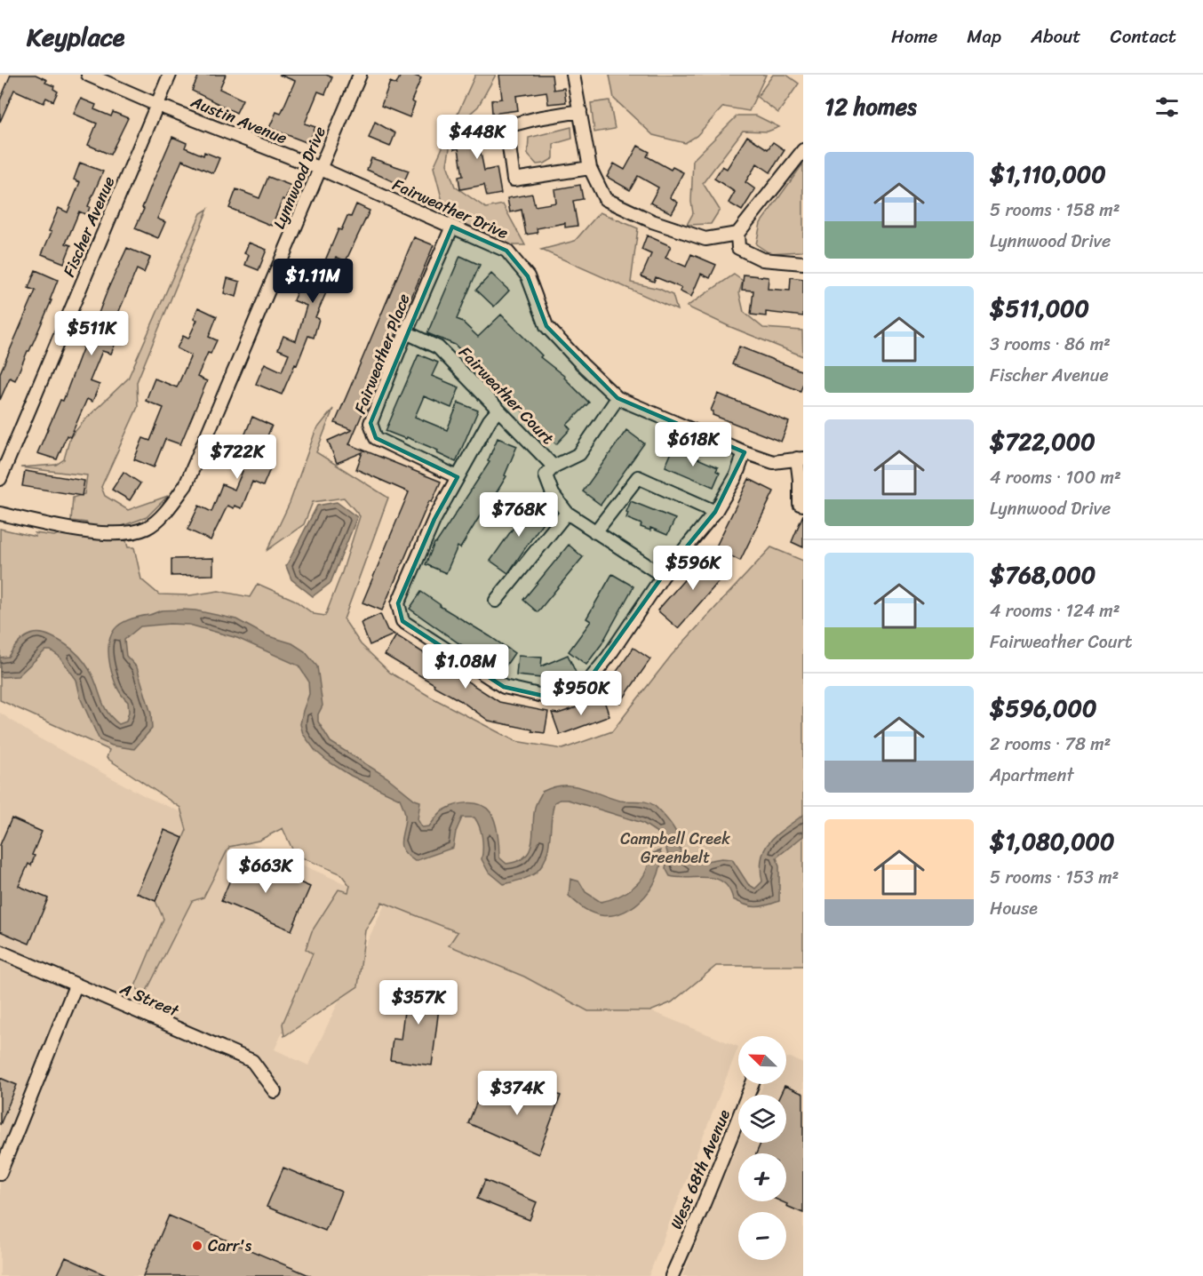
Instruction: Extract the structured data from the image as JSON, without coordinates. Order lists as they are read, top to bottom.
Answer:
{
  "streets": {
    "street": [
      "Austin Avenue",
      "Lynnwood Drive",
      "Fairweather Drive",
      "Fischer Avenue",
      "Fairweather Place",
      "Fairweather Court",
      "A Street",
      "West 68th Avenue"
    ]
  },
  "crossings": [
    ["Austin Avenue", "Lynnwood Drive"],
    ["Austin Avenue", "Fairweather Drive"],
    ["Austin Avenue", "Fischer Avenue"],
    ["Lynnwood Drive", "Fairweather Drive"],
    ["Fairweather Drive", "Fairweather Place"],
    ["Fairweather Drive", "Fairweather Court"],
    ["Fairweather Place", "Fairweather Court"]
  ],
  "parks": ["Campbell Creek Greenbelt"],
  "places": ["Carr's"],
  "north": "top left",
  "page": {
    "header": "Keyplace",
    "nav": [
      "Home",
      "Map",
      "About",
      "Contact"
    ],
    "heading": "12 homes",
    "price": [
      "$448K",
      "$1.11M",
      "$511K",
      "$618K",
      "$722K",
      "$768K",
      "$596K",
      "$1.08M",
      "$950K",
      "$663K",
      "$357K",
      "$374K"
    ],
    "list": [
      {
        "name": "$1,110,000",
        "note": "5 rooms · 158 m² · Lynnwood Drive"
      },
      {
        "name": "$511,000",
        "note": "3 rooms · 86 m² · Fischer Avenue"
      },
      {
        "name": "$722,000",
        "note": "4 rooms · 100 m² · Lynnwood Drive"
      },
      {
        "name": "$768,000",
        "note": "4 rooms · 124 m² · Fairweather Court"
      },
      {
        "name": "$596,000",
        "note": "2 rooms · 78 m² · Apartment"
      },
      {
        "name": "$1,080,000",
        "note": "5 rooms · 153 m² · House"
      }
    ],
    "map_buttons": ["+", "−"]
  }
}
